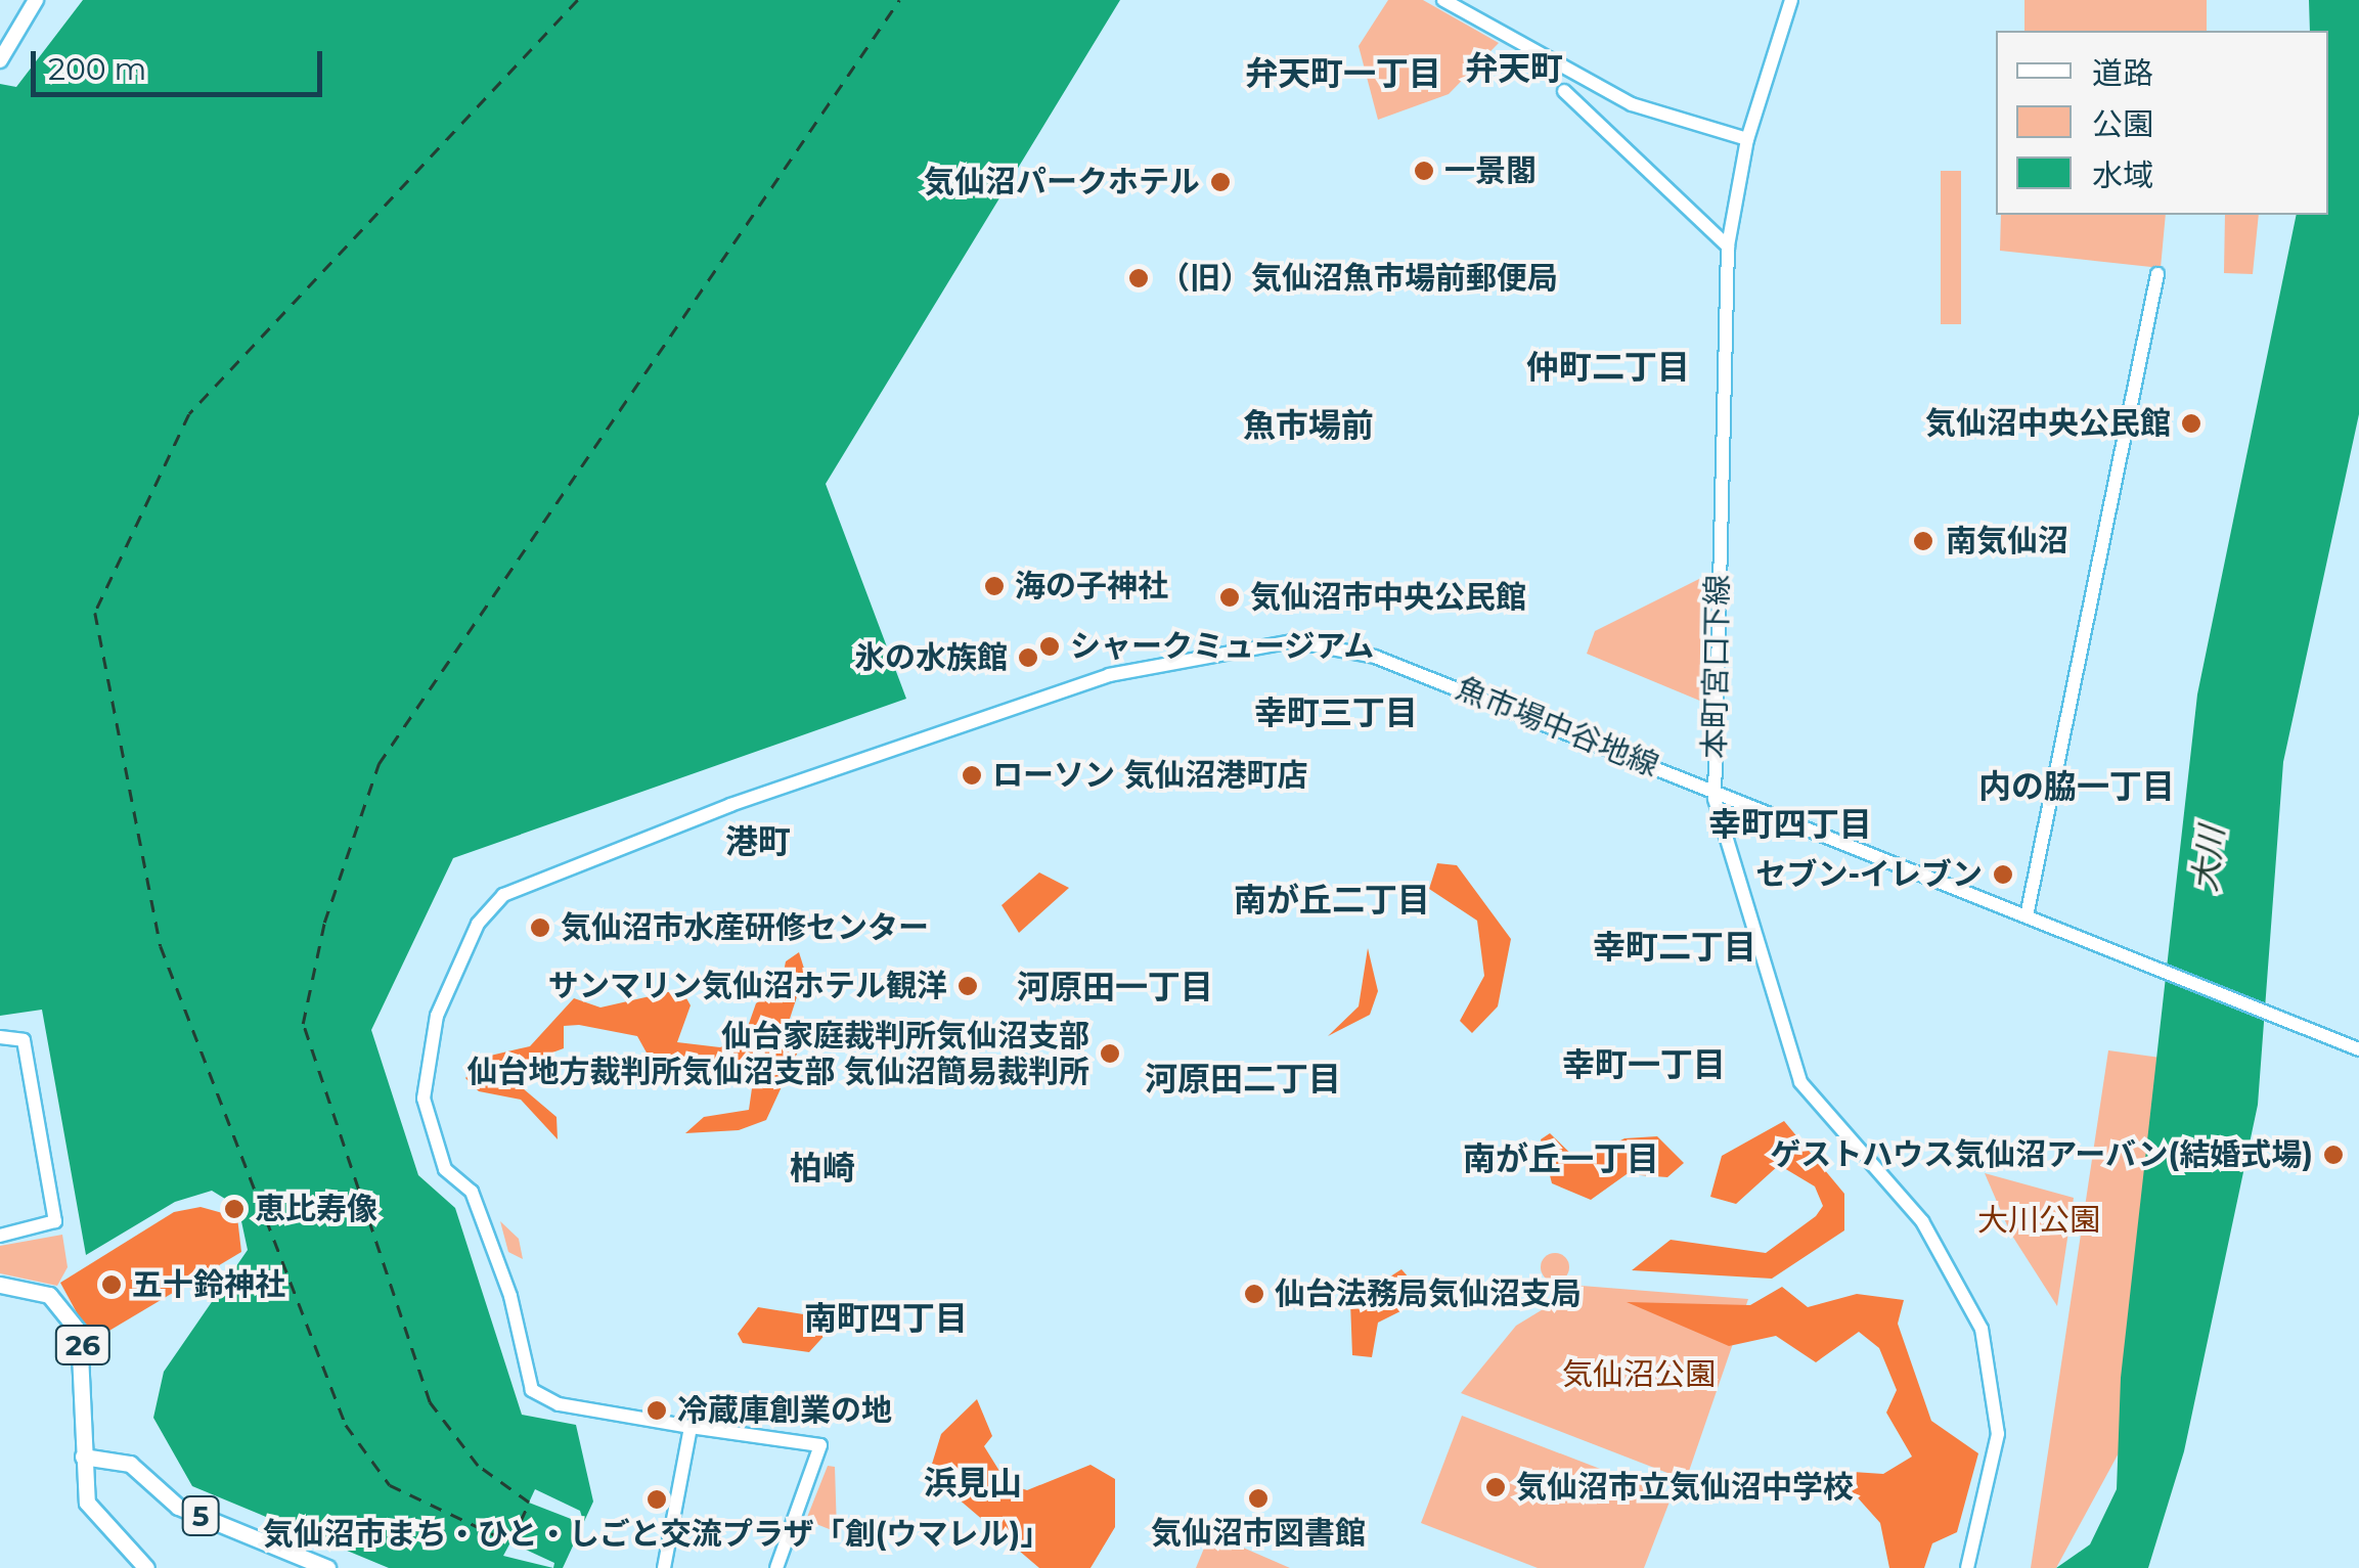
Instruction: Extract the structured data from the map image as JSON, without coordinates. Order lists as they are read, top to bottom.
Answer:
{
  "streets": {
    "main road": ["26", "5"],
    "street": ["本町宮口下線", "魚市場中谷地線"]
  },
  "crossings": [
    ["本町宮口下線", "魚市場中谷地線"],
    ["26", "5"]
  ],
  "districts": [
    "弁天町",
    "弁天町一丁目",
    "仲町二丁目",
    "魚市場前",
    "幸町三丁目",
    "内の脇一丁目",
    "幸町四丁目",
    "港町",
    "南が丘二丁目",
    "幸町二丁目",
    "河原田一丁目",
    "幸町一丁目",
    "河原田二丁目",
    "南が丘一丁目",
    "柏崎",
    "南町四丁目",
    "浜見山"
  ],
  "water": ["大川"],
  "parks": ["大川公園", "気仙沼公園"],
  "places": [
    "一景閣",
    "気仙沼パークホテル",
    "（旧）気仙沼魚市場前郵便局",
    "気仙沼中央公民館",
    "南気仙沼",
    "海の子神社",
    "気仙沼市中央公民館",
    "シャークミュージアム",
    "氷の水族館",
    "ローソン 気仙沼港町店",
    "セブン-イレブン",
    "気仙沼市水産研修センター",
    "サンマリン気仙沼ホテル観洋",
    "仙台家庭裁判所気仙沼支部 仙台地方裁判所気仙沼支部 気仙沼簡易裁判所",
    "ゲストハウス気仙沼アーバン(結婚式場)",
    "恵比寿像",
    "五十鈴神社",
    "仙台法務局気仙沼支局",
    "冷蔵庫創業の地",
    "気仙沼市立気仙沼中学校",
    "気仙沼市図書館",
    "気仙沼市まち・ひと・しごと交流プラザ「創(ウマレル)」"
  ],
  "legend": ["道路", "公園", "水域"],
  "scale_bar": "200 m"
}
